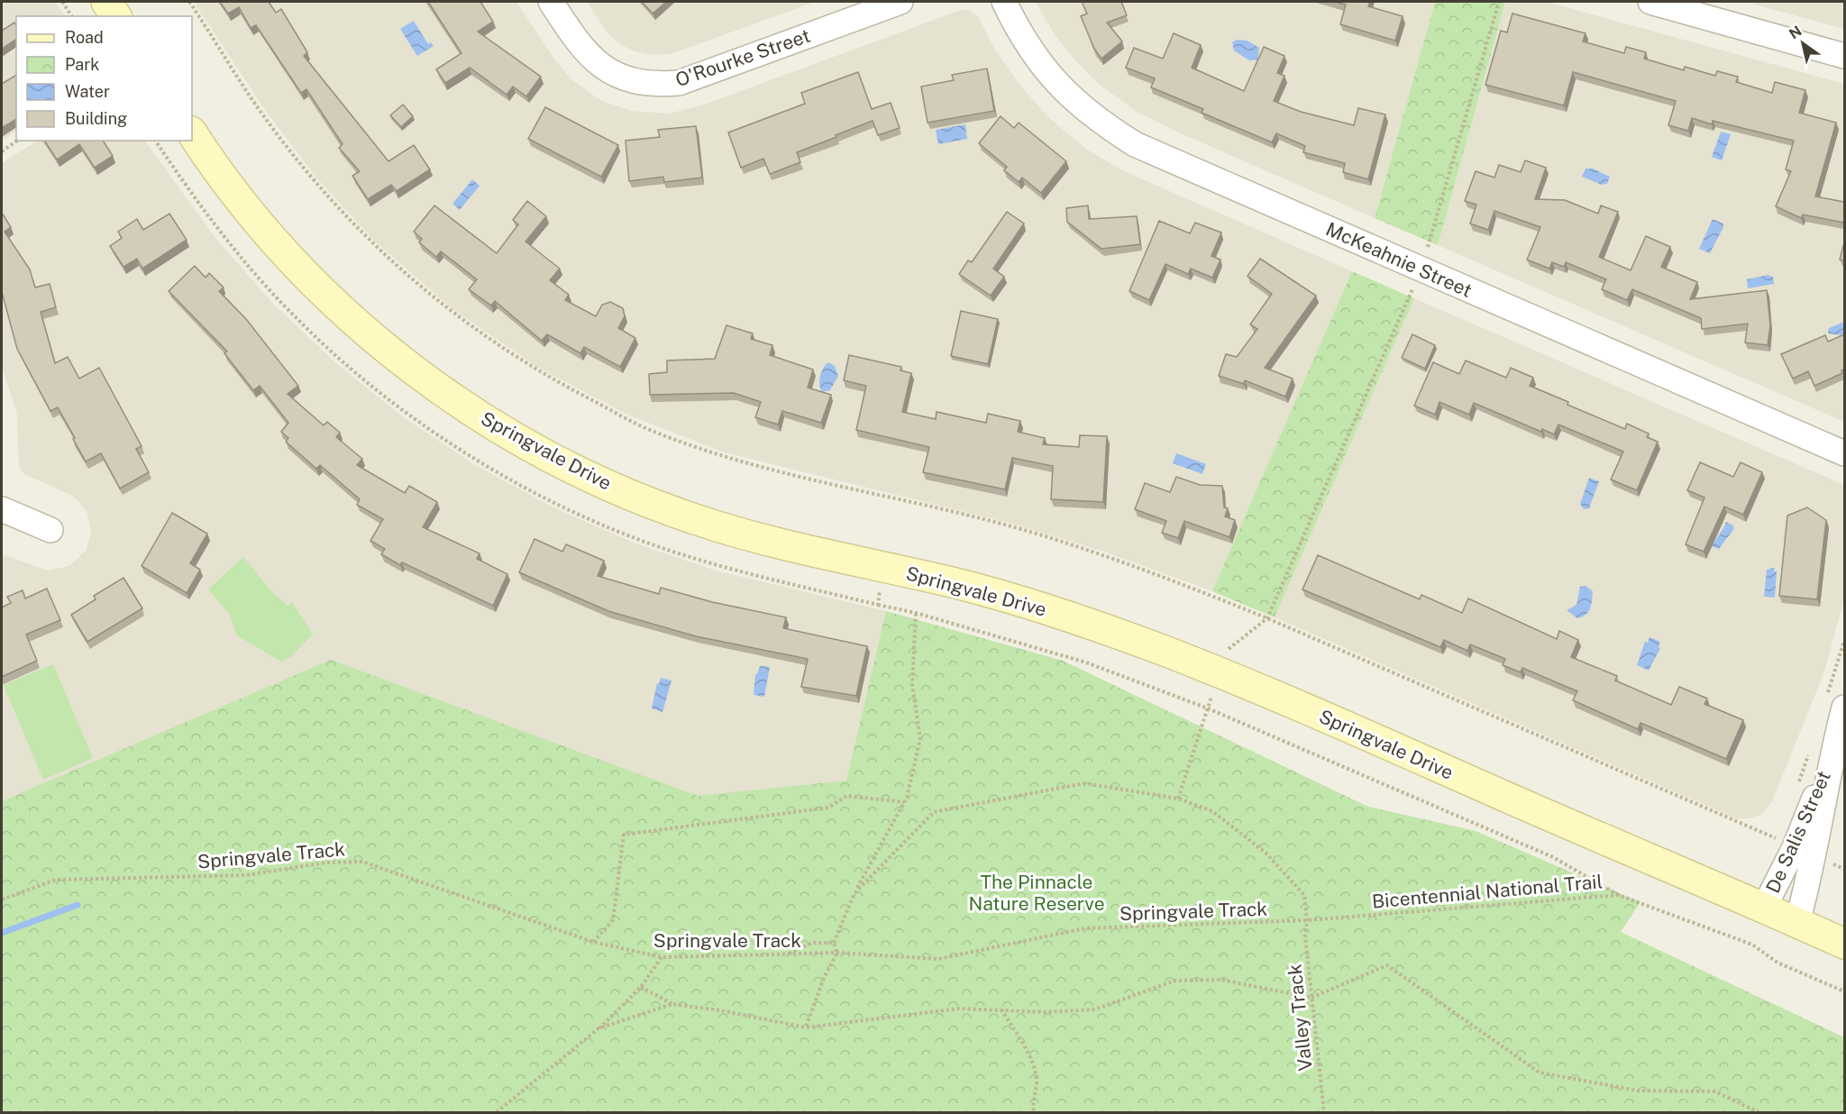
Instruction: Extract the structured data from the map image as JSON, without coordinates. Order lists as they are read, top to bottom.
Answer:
{
  "streets": {
    "main road": ["Springvale Drive"],
    "street": ["O'Rourke Street", "McKeahnie Street", "De Salis Street"],
    "path": ["Springvale Track", "Bicentennial National Trail", "Valley Track"]
  },
  "crossings": [
    ["Springvale Drive", "De Salis Street"],
    ["Springvale Track", "Bicentennial National Trail"],
    ["Springvale Track", "Valley Track"],
    ["Bicentennial National Trail", "Valley Track"]
  ],
  "parks": ["The Pinnacle Nature Reserve"],
  "legend": [
    "Road",
    "Park",
    "Water",
    "Building"
  ],
  "north": "top left"
}
